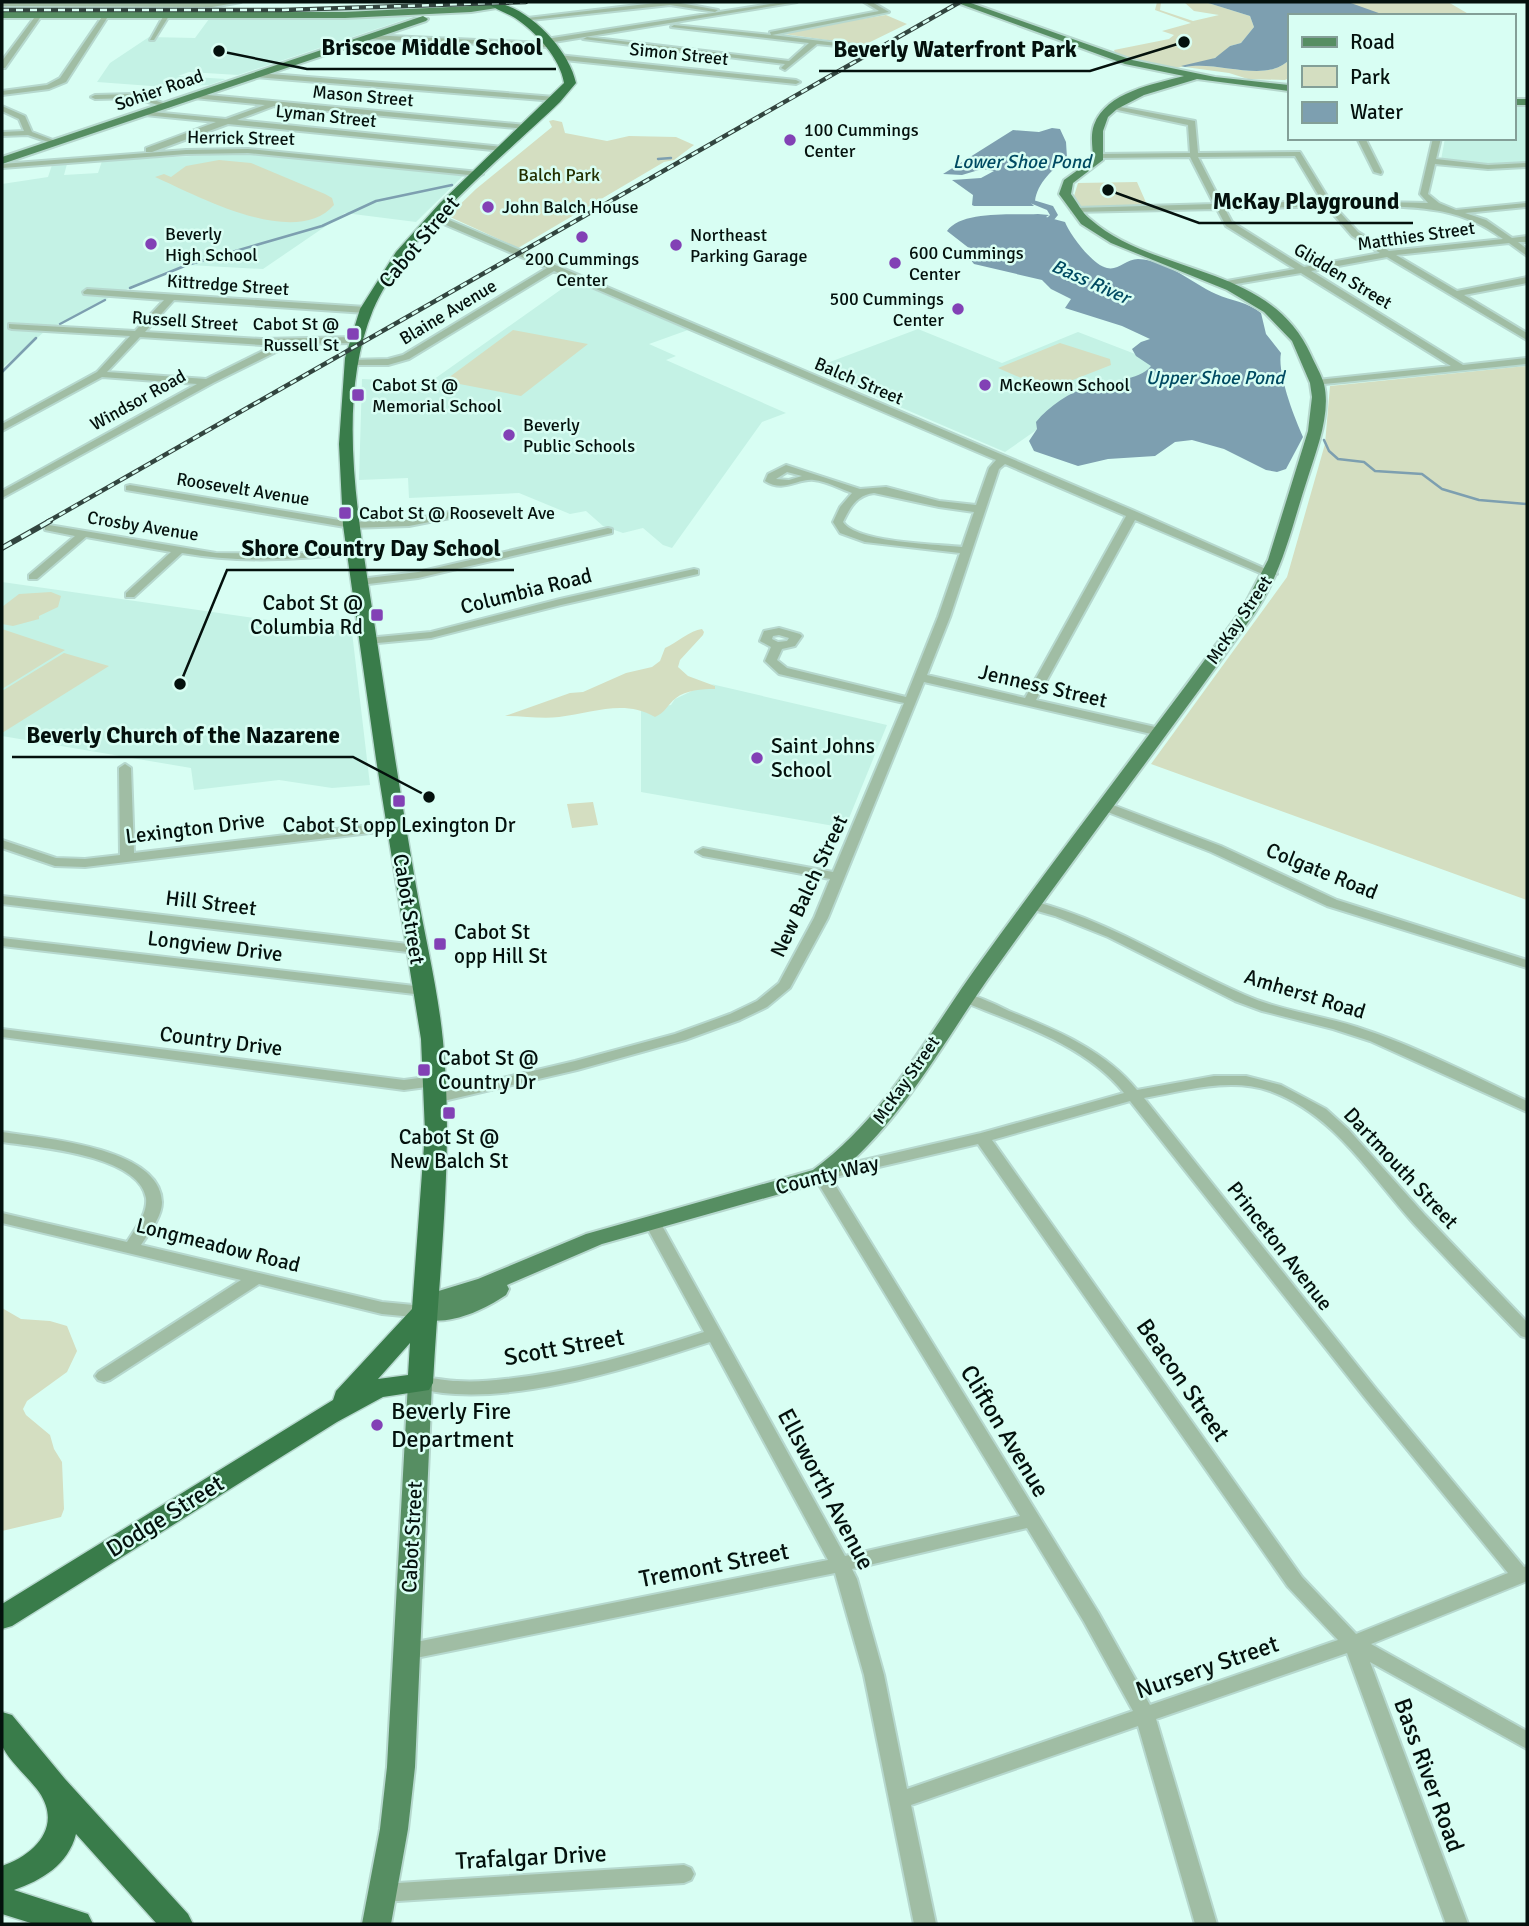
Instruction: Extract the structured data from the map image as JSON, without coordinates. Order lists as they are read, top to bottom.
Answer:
{
  "streets": {
    "highway": ["Cabot Street", "Dodge Street"],
    "main road": ["Sohier Road", "McKay Street", "County Way"],
    "street": [
      "Simon Street",
      "Mason Street",
      "Lyman Street",
      "Herrick Street",
      "Matthies Street",
      "Glidden Street",
      "Kittredge Street",
      "Blaine Avenue",
      "Russell Street",
      "Balch Street",
      "Windsor Road",
      "Roosevelt Avenue",
      "Crosby Avenue",
      "Columbia Road",
      "Jenness Street",
      "Lexington Drive",
      "Colgate Road",
      "New Balch Street",
      "Hill Street",
      "Longview Drive",
      "Amherst Road",
      "Country Drive",
      "Dartmouth Street",
      "Longmeadow Road",
      "Princeton Avenue",
      "Scott Street",
      "Beacon Street",
      "Clifton Avenue",
      "Ellsworth Avenue",
      "Tremont Street",
      "Nursery Street",
      "Bass River Road",
      "Trafalgar Drive"
    ]
  },
  "crossings": [
    ["Simon Street", "Cabot Street"],
    ["Sohier Road", "Mason Street"],
    ["Sohier Road", "Lyman Street"],
    ["Sohier Road", "Herrick Street"],
    ["Mason Street", "Cabot Street"],
    ["Lyman Street", "Cabot Street"],
    ["Herrick Street", "Cabot Street"],
    ["Matthies Street", "Glidden Street"],
    ["Matthies Street", "McKay Street"],
    ["Cabot Street", "Kittredge Street"],
    ["Cabot Street", "Blaine Avenue"],
    ["Cabot Street", "Russell Street"],
    ["Cabot Street", "Balch Street"],
    ["Cabot Street", "Roosevelt Avenue"],
    ["Cabot Street", "Crosby Avenue"],
    ["Cabot Street", "Columbia Road"],
    ["Cabot Street", "Lexington Drive"],
    ["Cabot Street", "New Balch Street"],
    ["Cabot Street", "Hill Street"],
    ["Cabot Street", "Longview Drive"],
    ["Cabot Street", "Country Drive"],
    ["Cabot Street", "County Way"],
    ["Cabot Street", "Longmeadow Road"],
    ["Cabot Street", "Scott Street"],
    ["Cabot Street", "Dodge Street"],
    ["Cabot Street", "Tremont Street"],
    ["Cabot Street", "Trafalgar Drive"],
    ["Blaine Avenue", "Balch Street"],
    ["Russell Street", "Windsor Road"],
    ["Balch Street", "McKay Street"],
    ["Balch Street", "New Balch Street"],
    ["McKay Street", "Jenness Street"],
    ["McKay Street", "Colgate Road"],
    ["McKay Street", "Amherst Road"],
    ["McKay Street", "County Way"],
    ["McKay Street", "Princeton Avenue"],
    ["McKay Street", "Clifton Avenue"],
    ["Jenness Street", "New Balch Street"],
    ["New Balch Street", "Country Drive"],
    ["Dartmouth Street", "County Way"],
    ["Dartmouth Street", "Princeton Avenue"],
    ["County Way", "Longmeadow Road"],
    ["County Way", "Princeton Avenue"],
    ["County Way", "Beacon Street"],
    ["County Way", "Clifton Avenue"],
    ["County Way", "Ellsworth Avenue"],
    ["County Way", "Dodge Street"],
    ["Longmeadow Road", "Dodge Street"],
    ["Princeton Avenue", "Nursery Street"],
    ["Scott Street", "Ellsworth Avenue"],
    ["Scott Street", "Dodge Street"],
    ["Beacon Street", "Nursery Street"],
    ["Beacon Street", "Bass River Road"],
    ["Clifton Avenue", "Tremont Street"],
    ["Clifton Avenue", "Nursery Street"],
    ["Ellsworth Avenue", "Tremont Street"],
    ["Ellsworth Avenue", "Nursery Street"],
    ["Nursery Street", "Bass River Road"]
  ],
  "water": ["Lower Shoe Pond", "Bass River", "Upper Shoe Pond"],
  "parks": ["Balch Park"],
  "places": {
    "other": [
      "Beverly Waterfront Park",
      "Briscoe Middle School",
      "100 Cummings Center",
      "McKay Playground",
      "John Balch House",
      "200 Cummings Center",
      "Beverly High School",
      "Northeast Parking Garage",
      "600 Cummings Center",
      "500 Cummings Center",
      "McKeown School",
      "Beverly Public Schools",
      "Shore Country Day School",
      "Saint Johns School",
      "Beverly Church of the Nazarene",
      "Beverly Fire Department"
    ],
    "transit": [
      "Cabot St @ Russell St",
      "Cabot St @ Memorial School",
      "Cabot St @ Roosevelt Ave",
      "Cabot St @ Columbia Rd",
      "Cabot St opp Lexington Dr",
      "Cabot St opp Hill St",
      "Cabot St @ Country Dr",
      "Cabot St @ New Balch St"
    ]
  },
  "legend": ["Road", "Park", "Water"]
}
